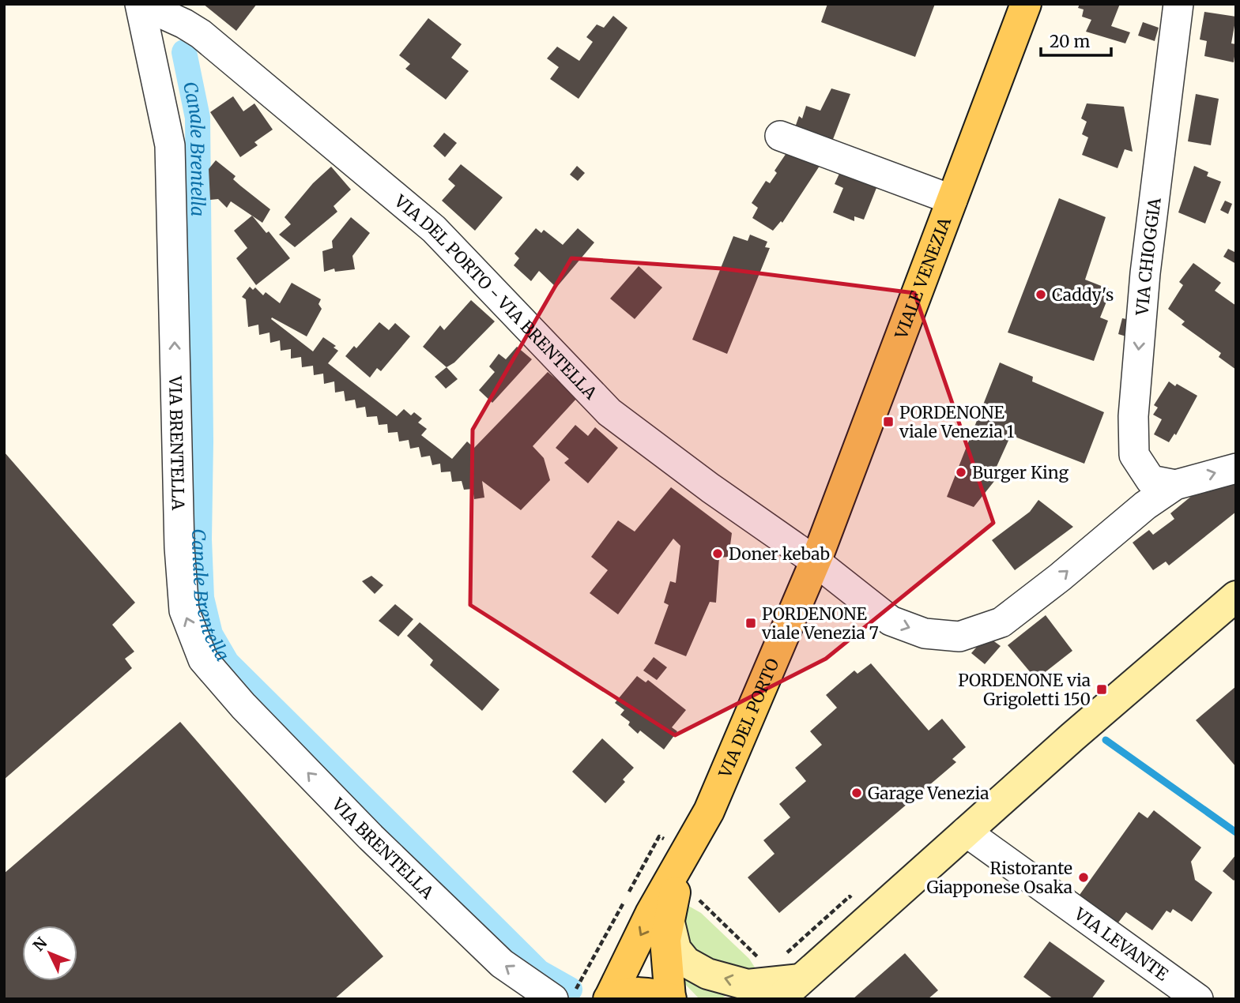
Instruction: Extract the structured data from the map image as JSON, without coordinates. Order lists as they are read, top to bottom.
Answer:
{
  "streets": {
    "main road": ["VIALE VENEZIA", "VIA DEL PORTO"],
    "street": [
      "VIA CHIOGGIA",
      "VIA DEL PORTO - VIA BRENTELLA",
      "VIA BRENTELLA",
      "VIA LEVANTE"
    ]
  },
  "crossings": [
    ["VIALE VENEZIA", "VIA DEL PORTO - VIA BRENTELLA"],
    ["VIALE VENEZIA", "VIA DEL PORTO"],
    ["VIA DEL PORTO - VIA BRENTELLA", "VIA BRENTELLA"],
    ["VIA DEL PORTO - VIA BRENTELLA", "VIA DEL PORTO"]
  ],
  "one_way": ["VIA CHIOGGIA", "VIA BRENTELLA"],
  "water": ["Canale Brentella"],
  "places": {
    "other": [
      "Caddy's",
      "Burger King",
      "Doner kebab",
      "Garage Venezia",
      "Ristorante Giapponese Osaka"
    ],
    "transit": ["PORDENONE viale Venezia 1", "PORDENONE viale Venezia 7", "PORDENONE via Grigoletti 150"]
  },
  "scale_bar": "20 m",
  "north": "top left"
}
